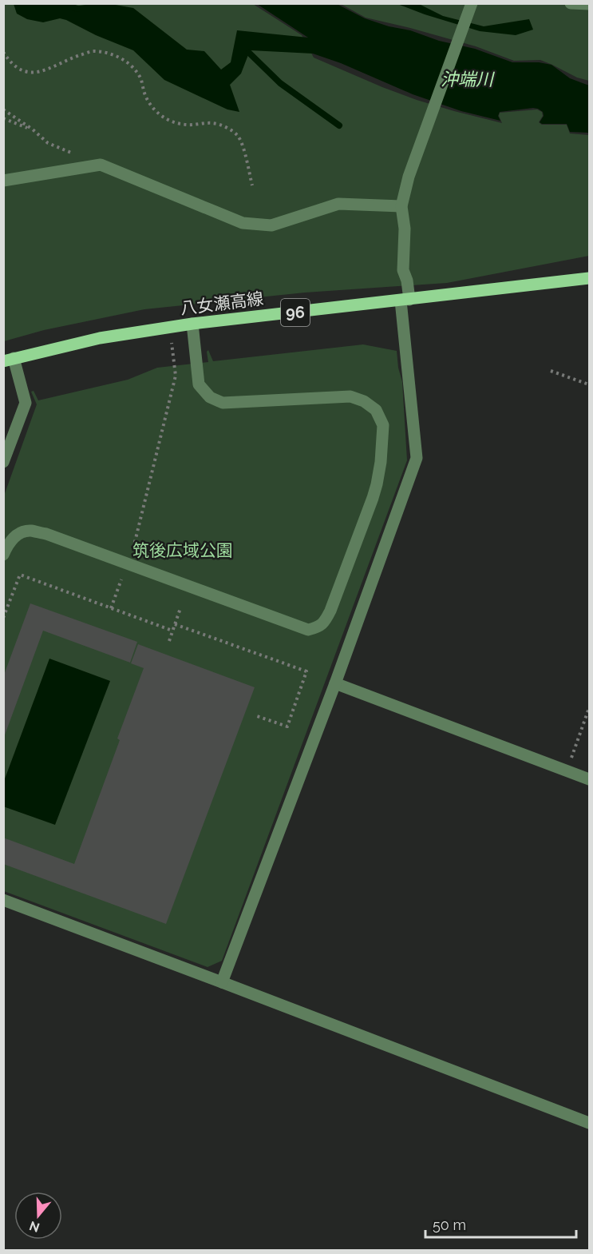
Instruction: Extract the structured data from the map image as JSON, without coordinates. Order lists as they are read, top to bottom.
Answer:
{
  "streets": {
    "main road": ["八女瀬高線", "96"]
  },
  "water": ["沖端川"],
  "parks": ["筑後広域公園"],
  "scale_bar": "50 m",
  "north": "bottom"
}
